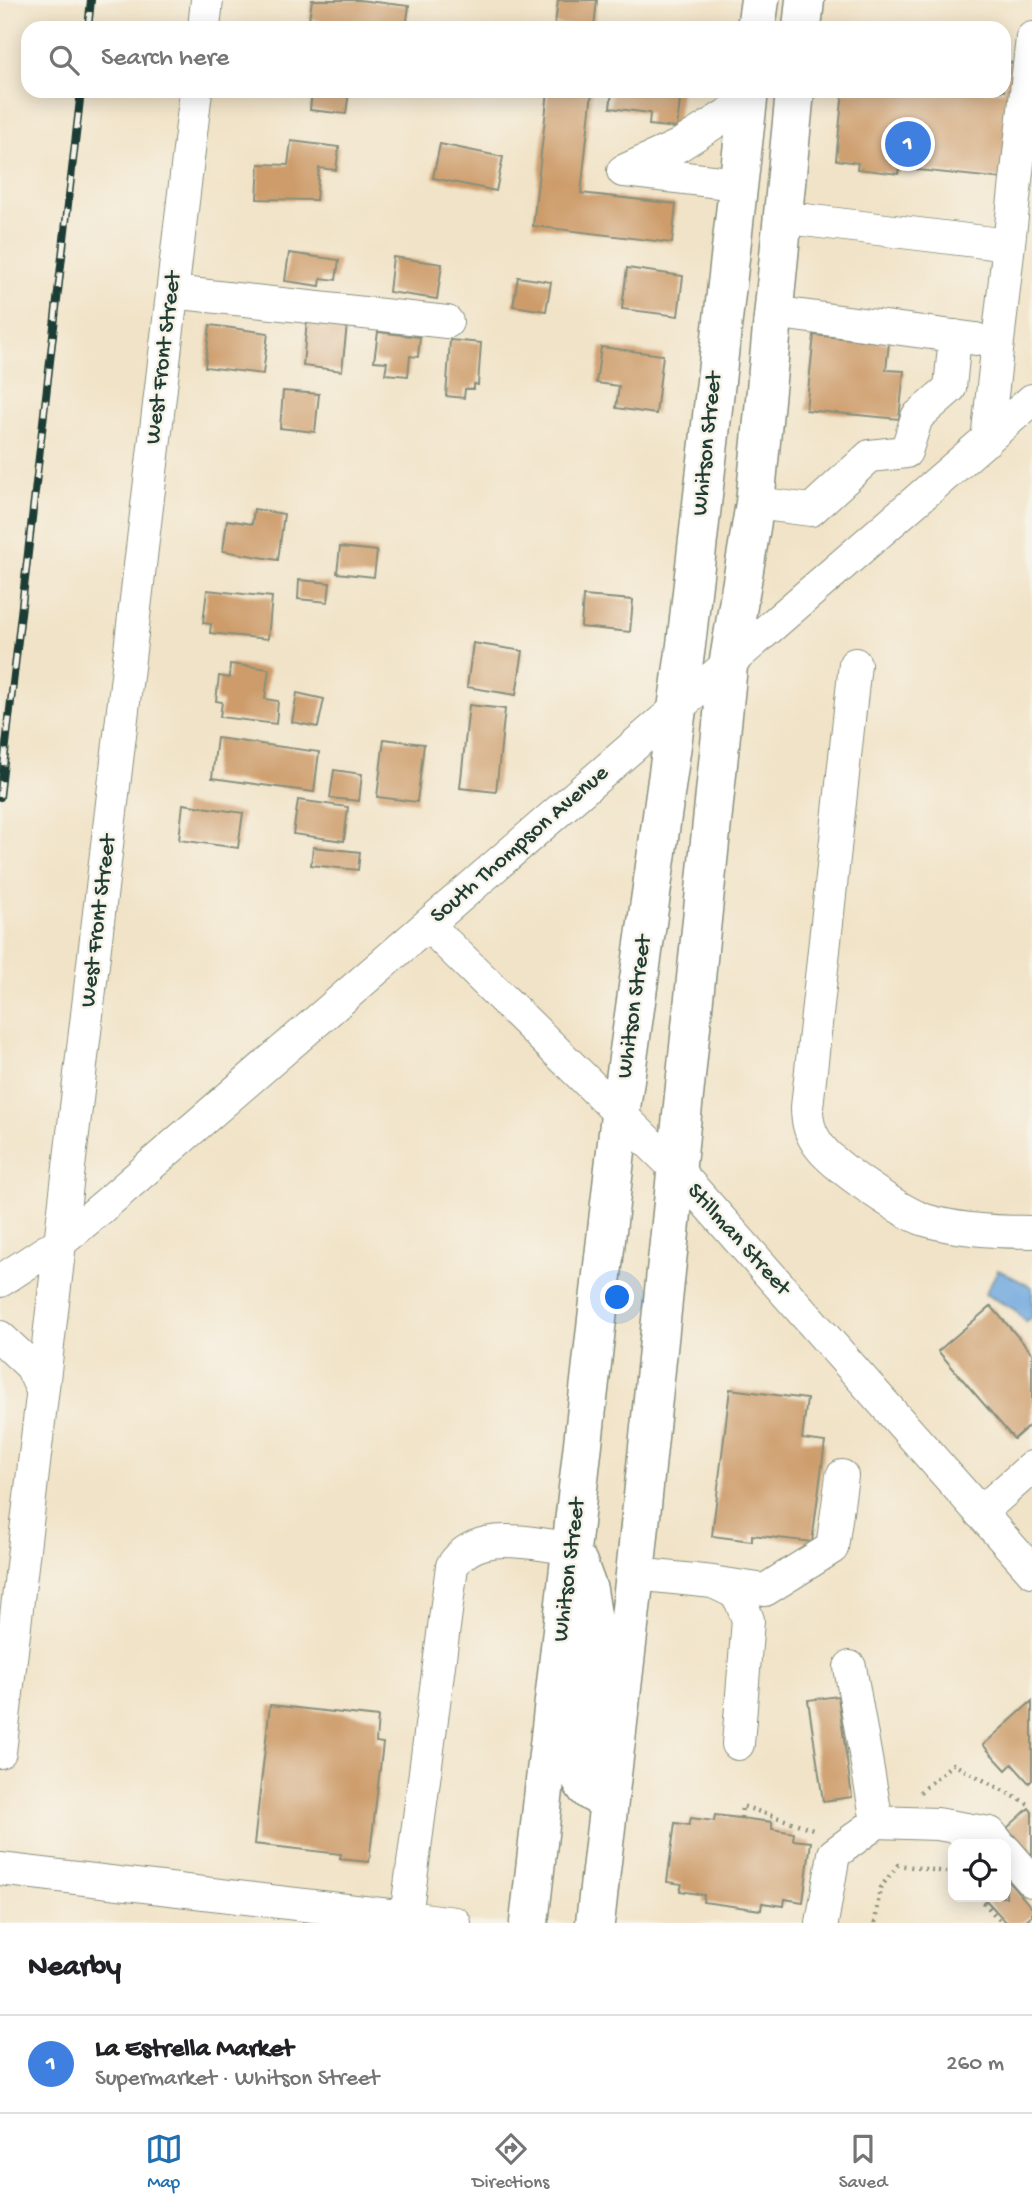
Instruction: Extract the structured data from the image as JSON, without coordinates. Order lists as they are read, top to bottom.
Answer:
{
  "streets": {
    "main road": ["Whitson Street"],
    "street": ["West Front Street", "South Thompson Avenue", "Stillman Street"]
  },
  "crossings": [
    ["West Front Street", "South Thompson Avenue"],
    ["Whitson Street", "South Thompson Avenue"],
    ["Whitson Street", "Stillman Street"],
    ["South Thompson Avenue", "Stillman Street"]
  ],
  "page": {
    "search": "Search here",
    "pins": "1",
    "heading": "Nearby",
    "list": [
      {
        "mark": "1",
        "name": "La Estrella Market",
        "note": "Supermarket · Whitson Street",
        "value": "260 m"
      }
    ],
    "nav": ["Map", "Directions", "Saved"]
  }
}
